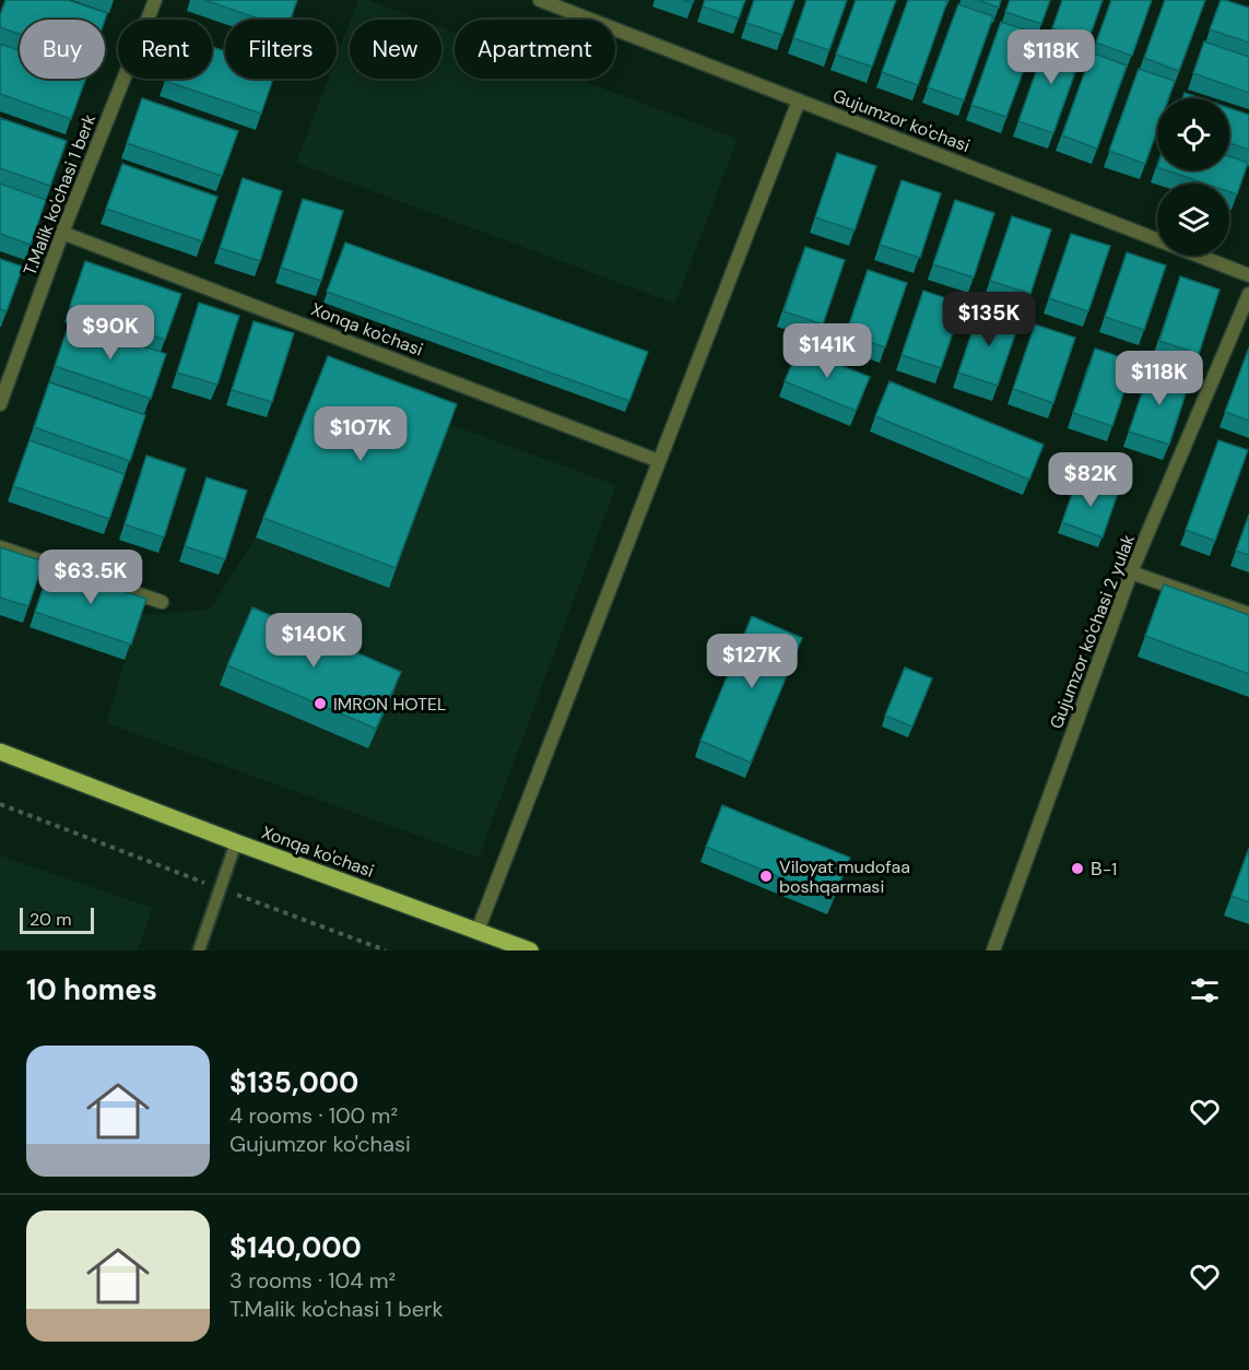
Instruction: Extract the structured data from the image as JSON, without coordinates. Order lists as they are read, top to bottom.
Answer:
{
  "streets": {
    "main road": ["Xonqa ko'chasi"],
    "street": ["Gujumzor ko'chasi", "T.Malik ko'chasi 1 berk", "Gujumzor ko'chasi 2 yulak"]
  },
  "crossings": [
    ["T.Malik ko'chasi 1 berk", "Xonqa ko'chasi"]
  ],
  "places": ["IMRON HOTEL", "В-1", "Viloyat mudofaa boshqarmasi"],
  "scale_bar": "20 m",
  "page": {
    "chip": [
      "Buy",
      "Rent",
      "Filters",
      "New",
      "Apartment"
    ],
    "price": [
      "$118K",
      "$135K",
      "$90K",
      "$141K",
      "$118K",
      "$107K",
      "$82K",
      "$63.5K",
      "$140K",
      "$127K"
    ],
    "scale": "20 m",
    "heading": "10 homes",
    "list": [
      {
        "name": "$135,000",
        "note": "4 rooms · 100 m² · Gujumzor ko'chasi"
      },
      {
        "name": "$140,000",
        "note": "3 rooms · 104 m² · T.Malik ko'chasi 1 berk"
      }
    ]
  }
}
